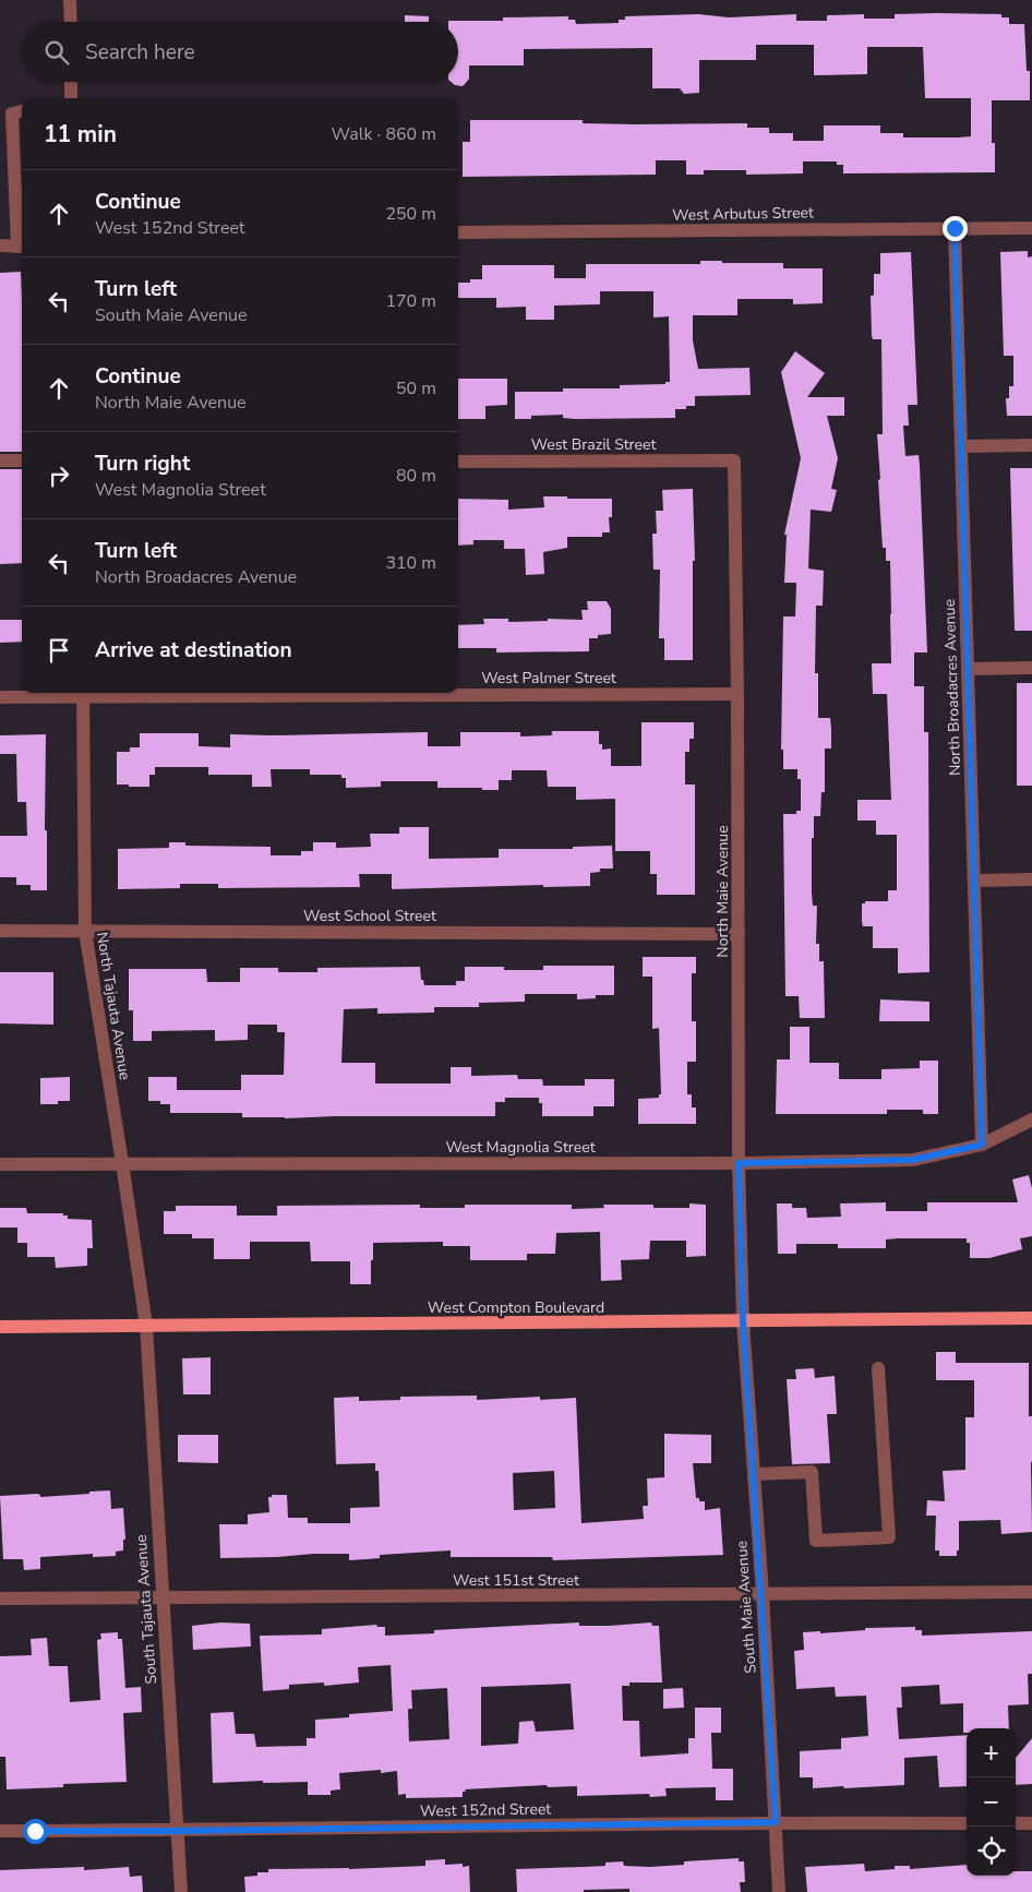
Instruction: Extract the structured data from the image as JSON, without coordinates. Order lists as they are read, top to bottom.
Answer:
{
  "streets": {
    "main road": ["West Compton Boulevard"],
    "street": [
      "West Arbutus Street",
      "West Brazil Street",
      "West Palmer Street",
      "North Broadacres Avenue",
      "North Maie Avenue",
      "West School Street",
      "North Tajauta Avenue",
      "West Magnolia Street",
      "West 151st Street",
      "South Maie Avenue",
      "South Tajauta Avenue",
      "West 152nd Street"
    ]
  },
  "crossings": [
    ["West Arbutus Street", "North Broadacres Avenue"],
    ["West Brazil Street", "North Maie Avenue"],
    ["West Palmer Street", "North Maie Avenue"],
    ["North Broadacres Avenue", "West Magnolia Street"],
    ["North Maie Avenue", "West School Street"],
    ["North Maie Avenue", "West Magnolia Street"],
    ["North Maie Avenue", "West Compton Boulevard"],
    ["North Maie Avenue", "South Maie Avenue"],
    ["West School Street", "North Tajauta Avenue"],
    ["North Tajauta Avenue", "West Magnolia Street"],
    ["North Tajauta Avenue", "West Compton Boulevard"],
    ["North Tajauta Avenue", "South Tajauta Avenue"],
    ["West Compton Boulevard", "South Maie Avenue"],
    ["West Compton Boulevard", "South Tajauta Avenue"],
    ["West 151st Street", "South Maie Avenue"],
    ["West 151st Street", "South Tajauta Avenue"],
    ["South Maie Avenue", "West 152nd Street"],
    ["South Tajauta Avenue", "West 152nd Street"]
  ],
  "page": {
    "search": "Search here",
    "heading": ["11 min", "Walk · 860 m"],
    "list": [
      ["Continue", "West 152nd Street", "250 m"],
      ["Turn left", "South Maie Avenue", "170 m"],
      ["Continue", "North Maie Avenue", "50 m"],
      ["Turn right", "West Magnolia Street", "80 m"],
      ["Turn left", "North Broadacres Avenue", "310 m"],
      "Arrive at destination"
    ],
    "map_buttons": ["+", "−"]
  }
}
